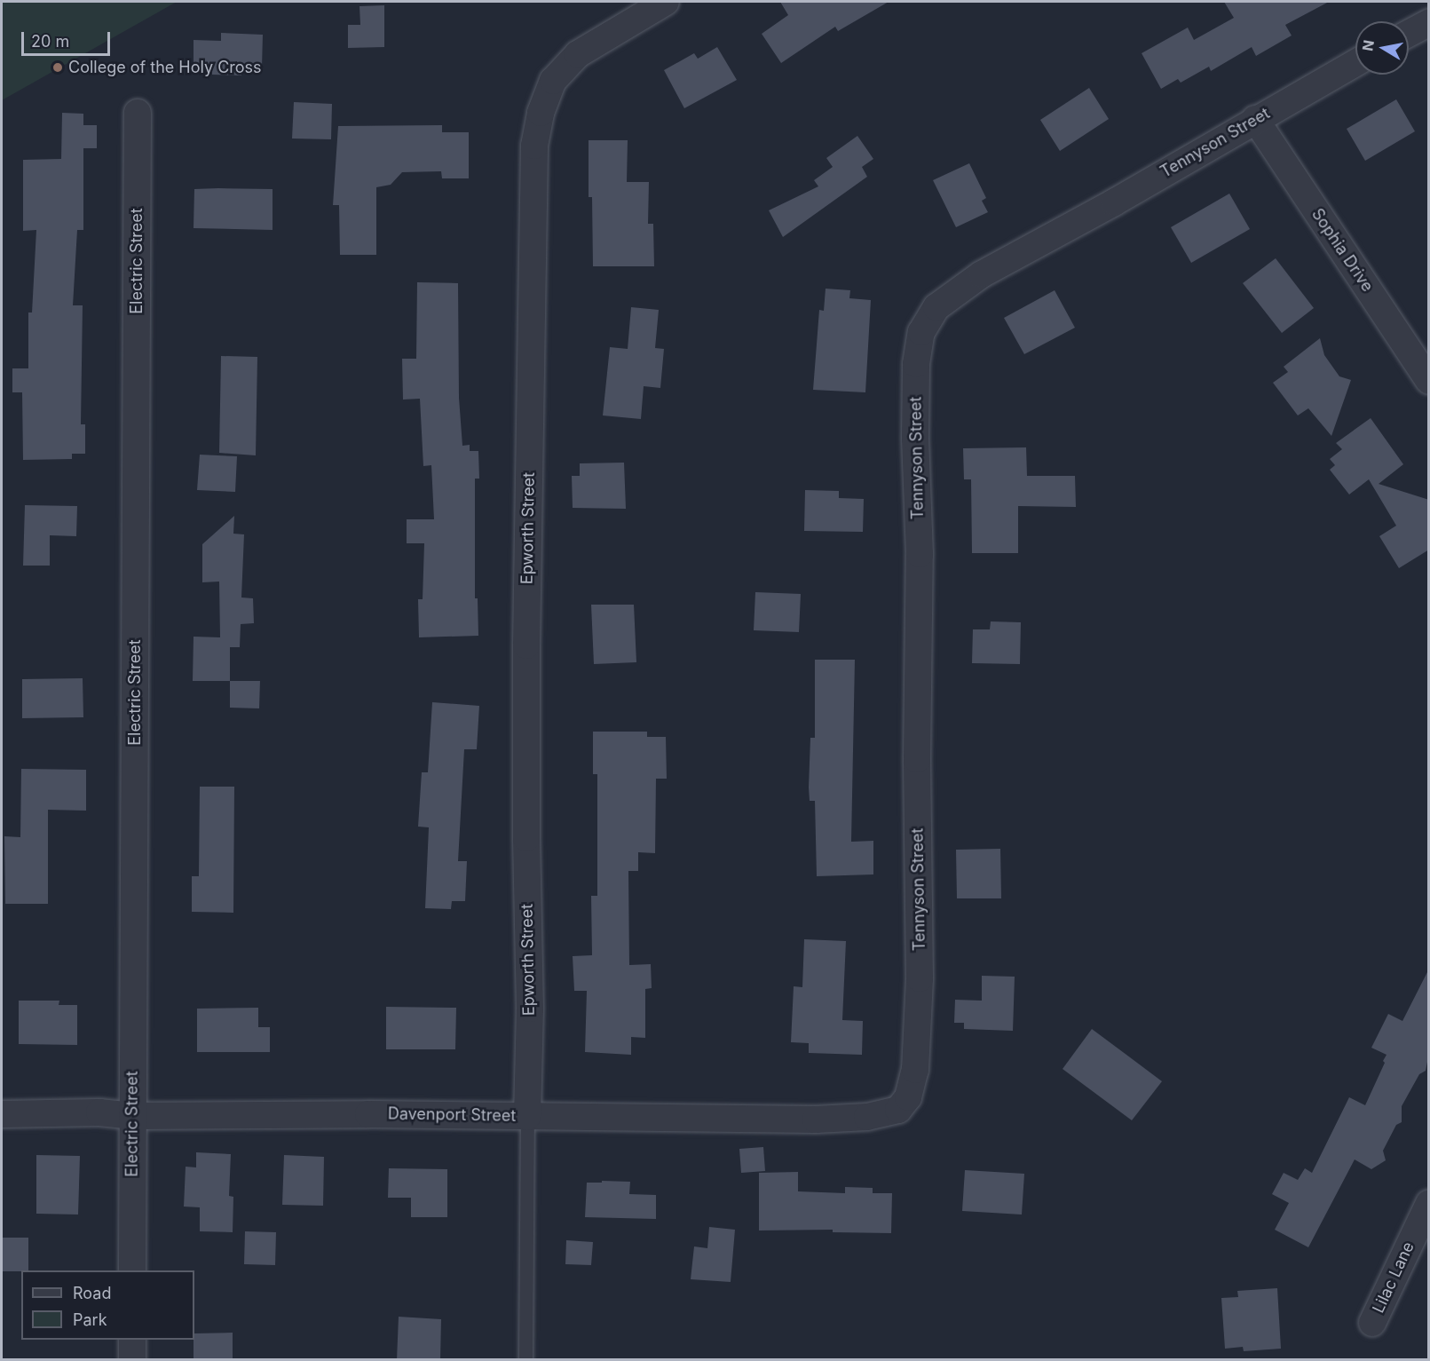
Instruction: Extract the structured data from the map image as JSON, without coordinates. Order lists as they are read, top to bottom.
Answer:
{
  "streets": {
    "street": [
      "Tennyson Street",
      "Sophia Drive",
      "Electric Street",
      "Epworth Street",
      "Davenport Street",
      "Lilac Lane"
    ]
  },
  "crossings": [
    ["Tennyson Street", "Sophia Drive"],
    ["Tennyson Street", "Davenport Street"],
    ["Electric Street", "Davenport Street"],
    ["Epworth Street", "Davenport Street"]
  ],
  "places": ["College of the Holy Cross"],
  "legend": ["Road", "Park"],
  "scale_bar": "20 m",
  "north": "left"
}
